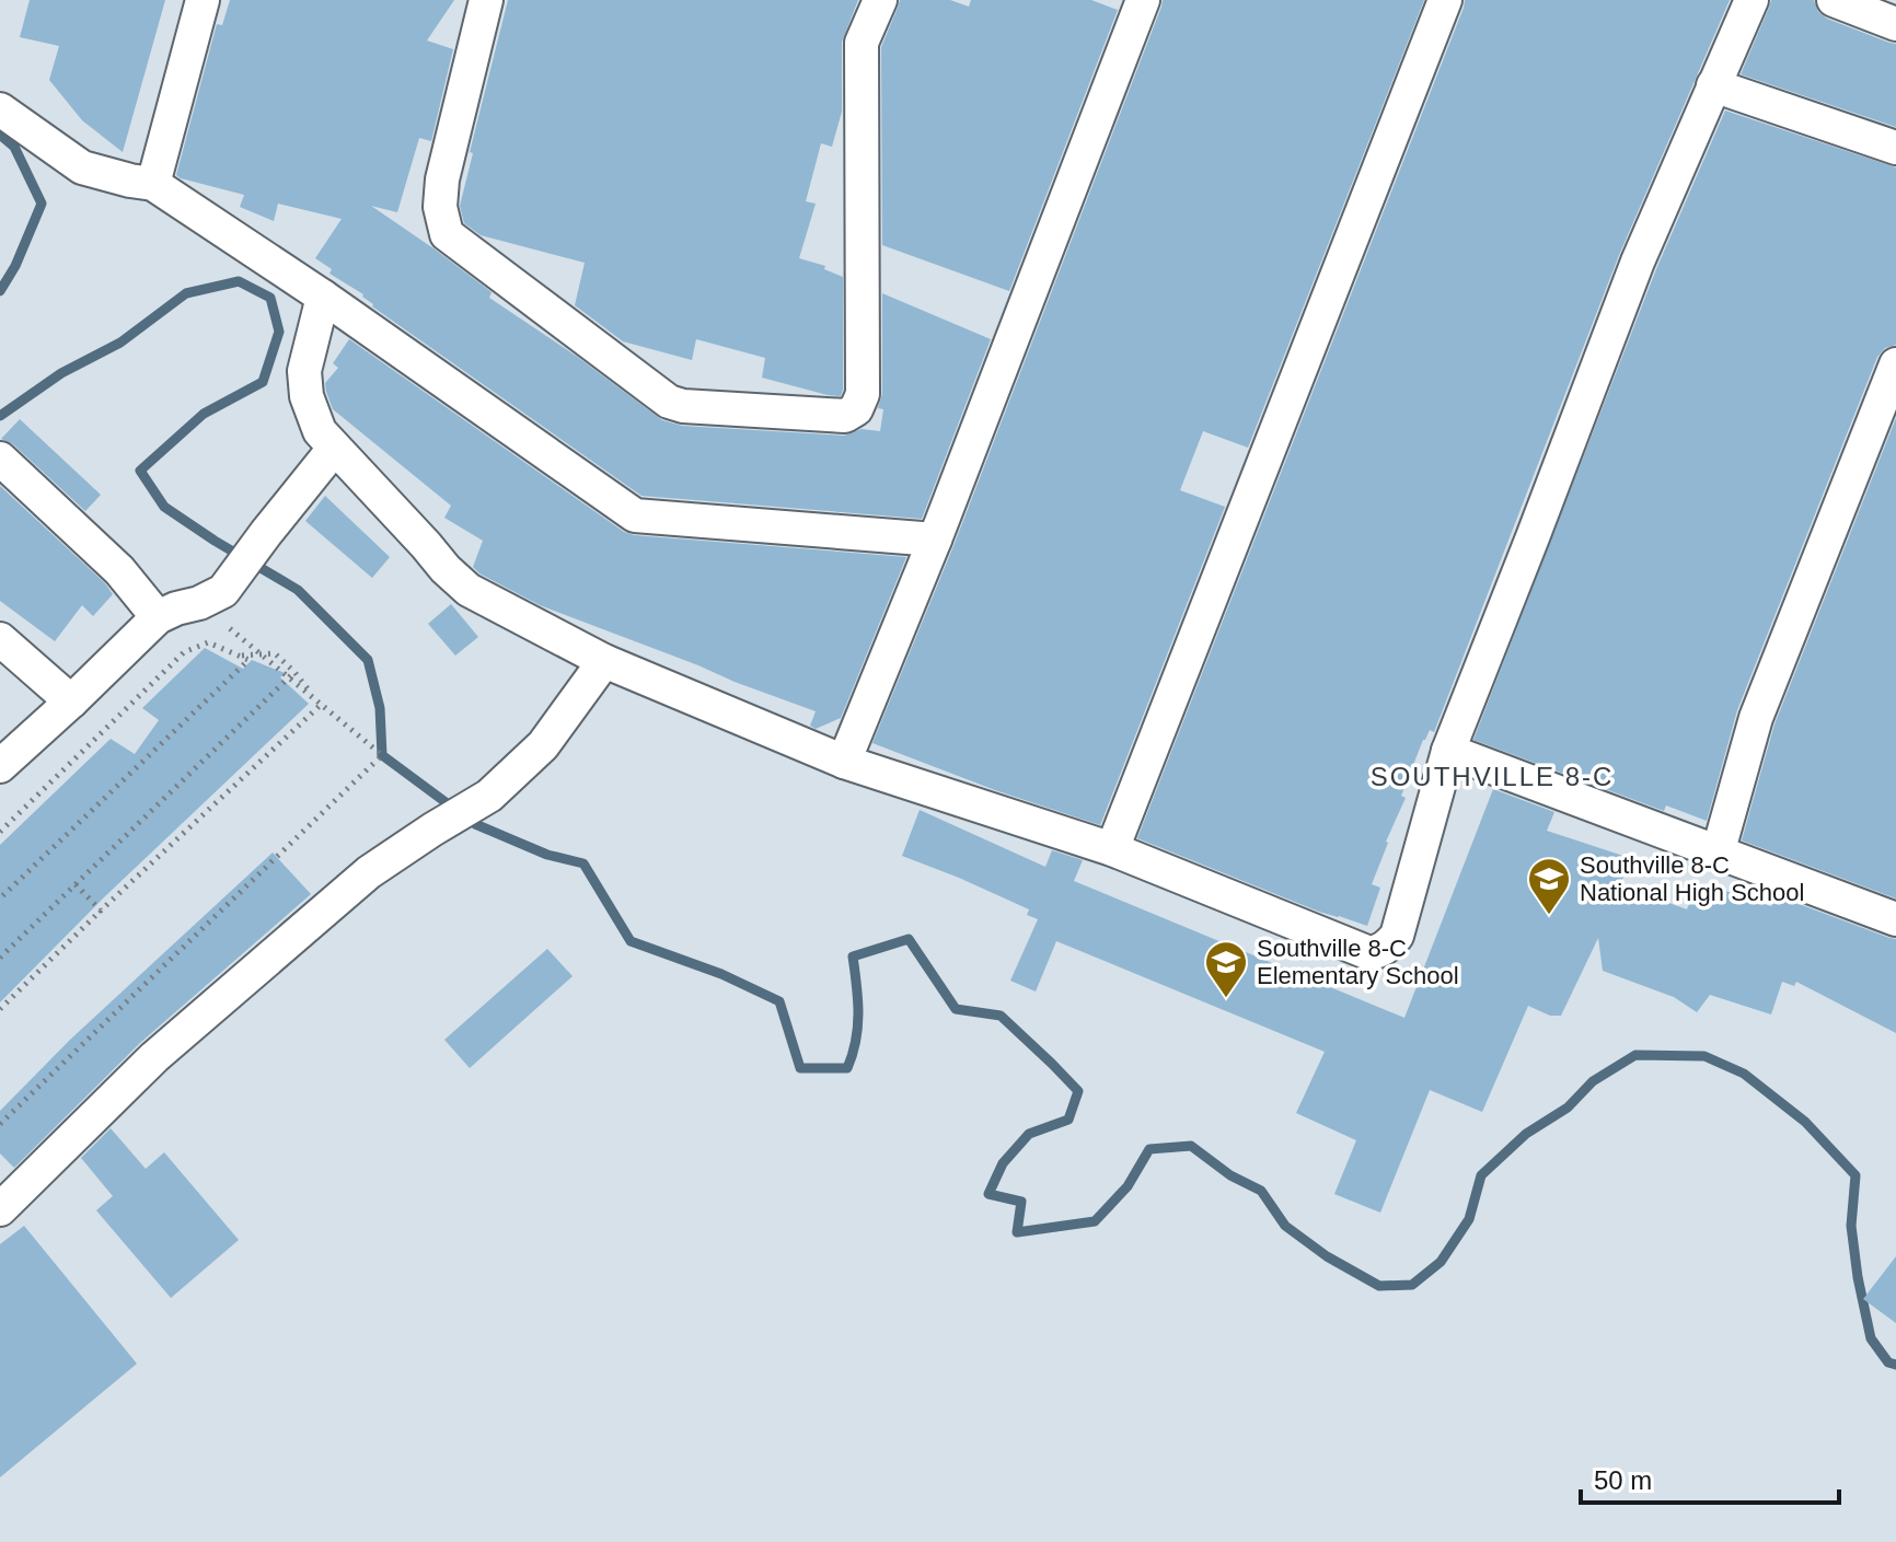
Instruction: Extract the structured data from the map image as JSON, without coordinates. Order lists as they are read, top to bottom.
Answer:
{
  "districts": ["SOUTHVILLE 8-C"],
  "places": {
    "school or university": ["Southville 8-C National High School", "Southville 8-C Elementary School"]
  },
  "scale_bar": "50 m"
}
